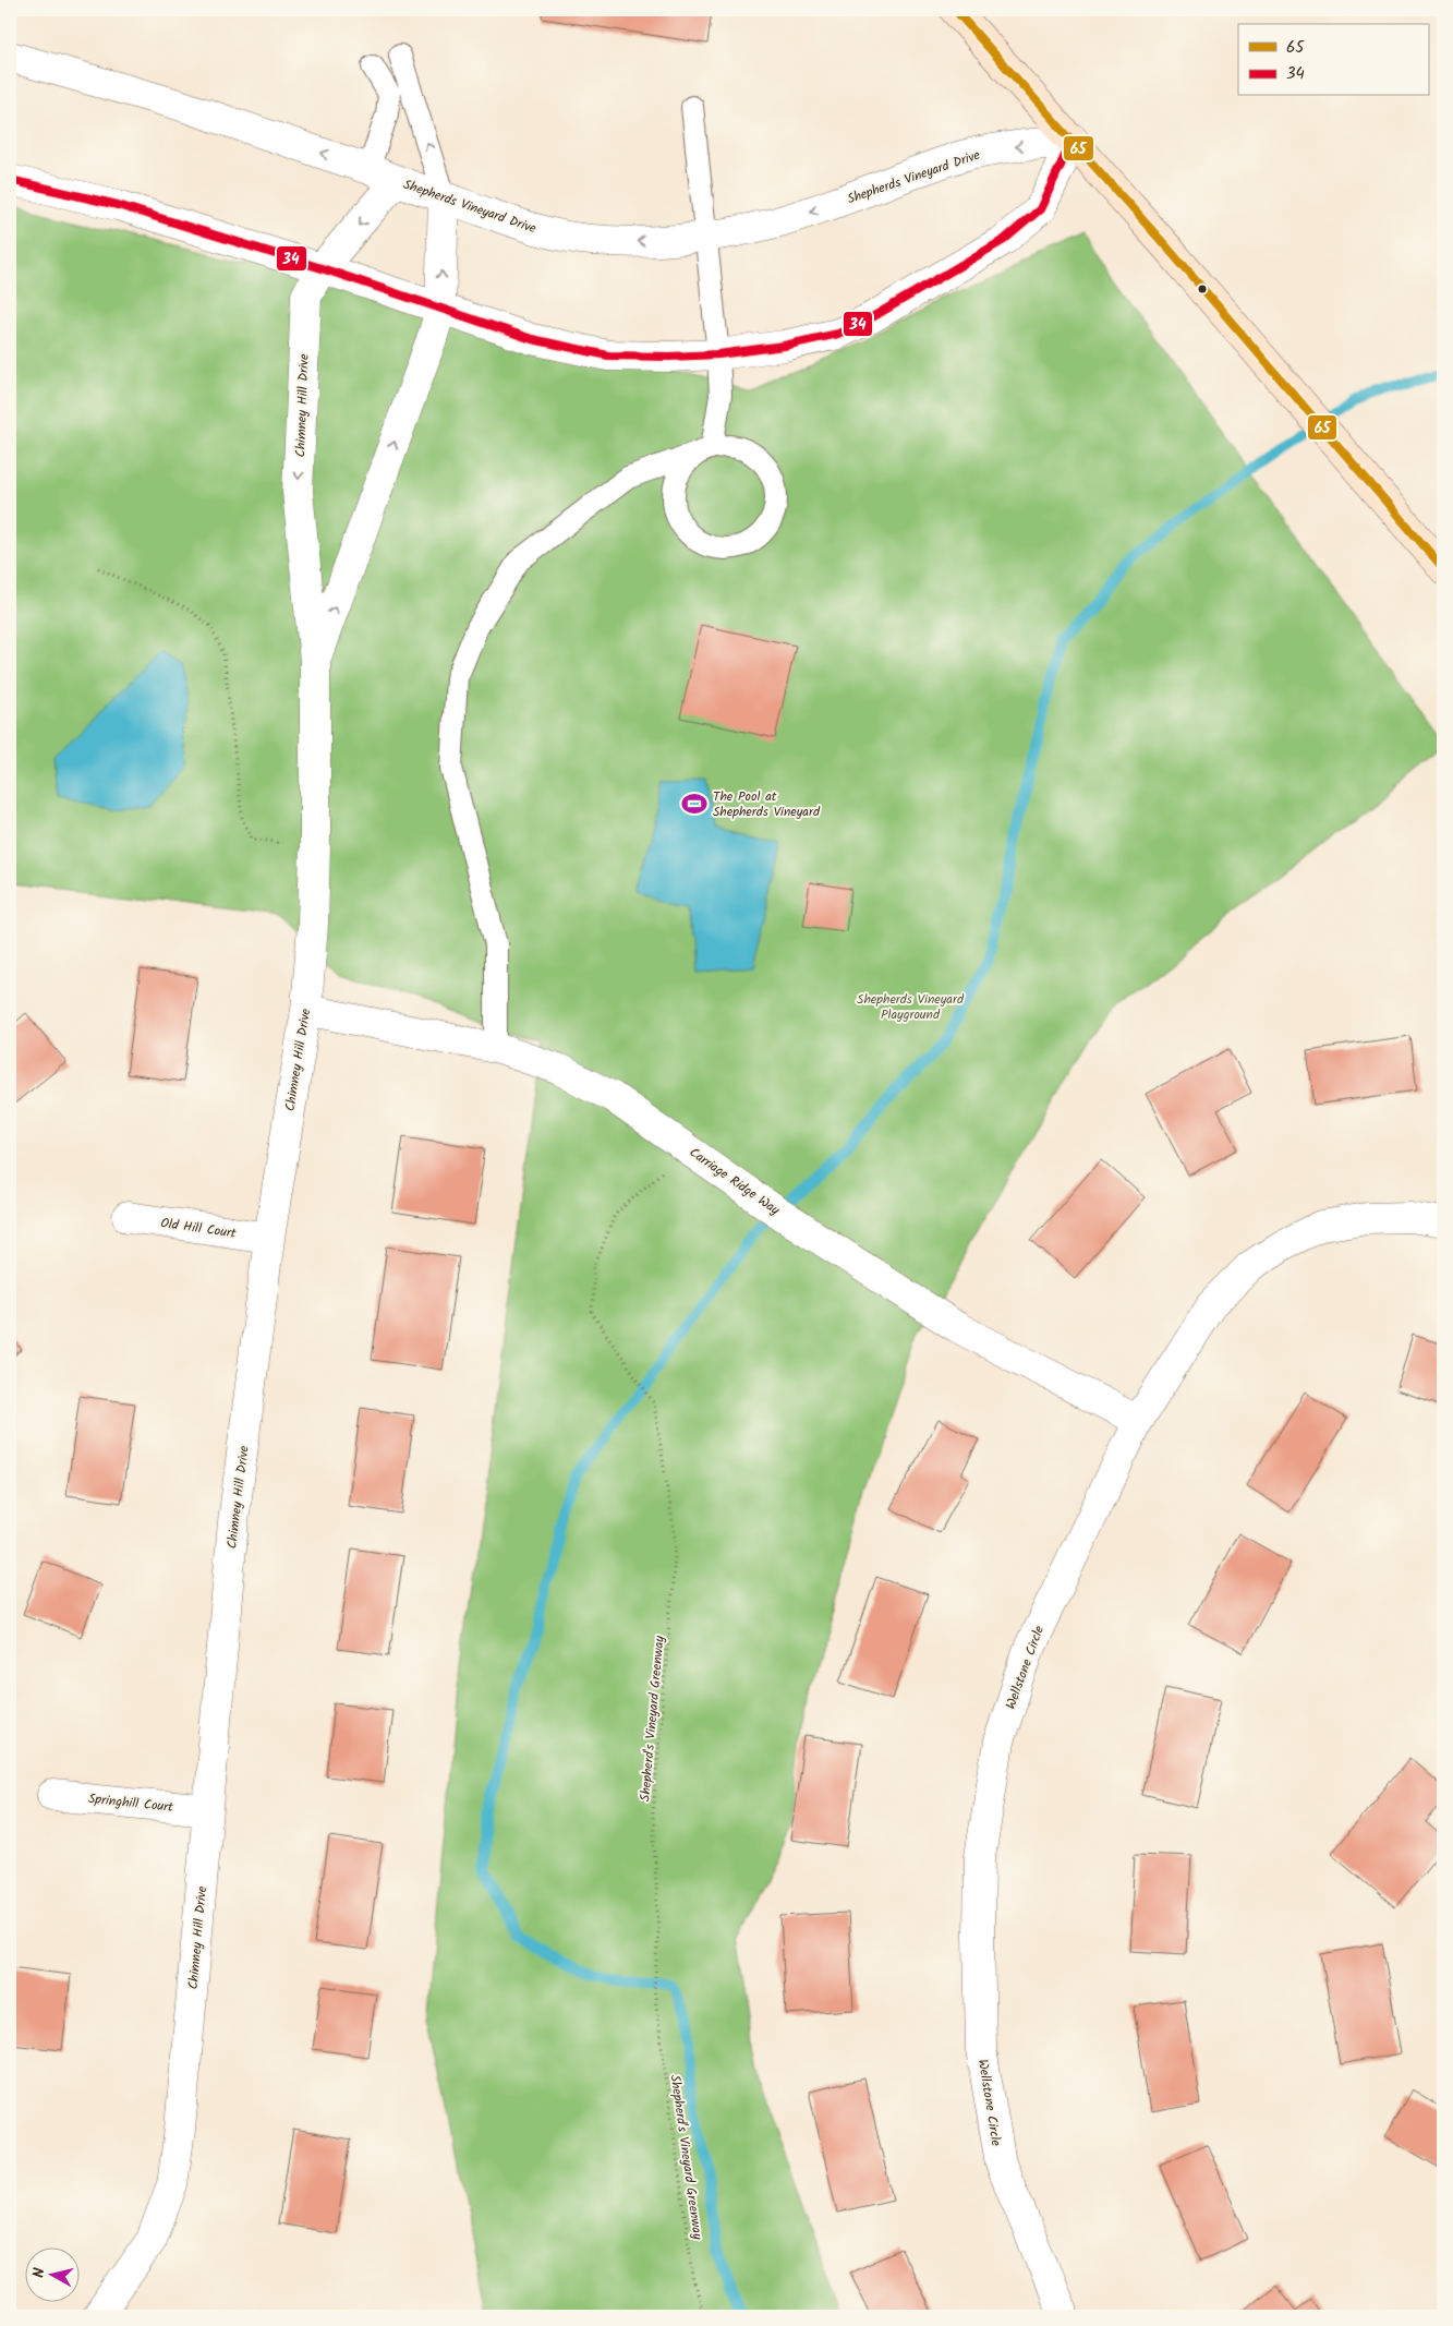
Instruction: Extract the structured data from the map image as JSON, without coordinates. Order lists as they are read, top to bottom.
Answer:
{
  "streets": {
    "street": [
      "Shepherds Vineyard Drive",
      "Chimney Hill Drive",
      "Carriage Ridge Way",
      "Old Hill Court",
      "Wellstone Circle",
      "Springhill Court"
    ],
    "path": ["Shepherd's Vineyard Greenway"]
  },
  "crossings": [
    ["Shepherds Vineyard Drive", "Chimney Hill Drive"],
    ["Chimney Hill Drive", "Carriage Ridge Way"],
    ["Chimney Hill Drive", "Old Hill Court"],
    ["Chimney Hill Drive", "Springhill Court"],
    ["Carriage Ridge Way", "Wellstone Circle"]
  ],
  "parks": ["Shepherds Vineyard Playground"],
  "places": {
    "sports": ["The Pool at Shepherds Vineyard"]
  },
  "lines": ["transit line 65", "transit line 34"],
  "legend": ["65", "34"],
  "north": "left"
}
